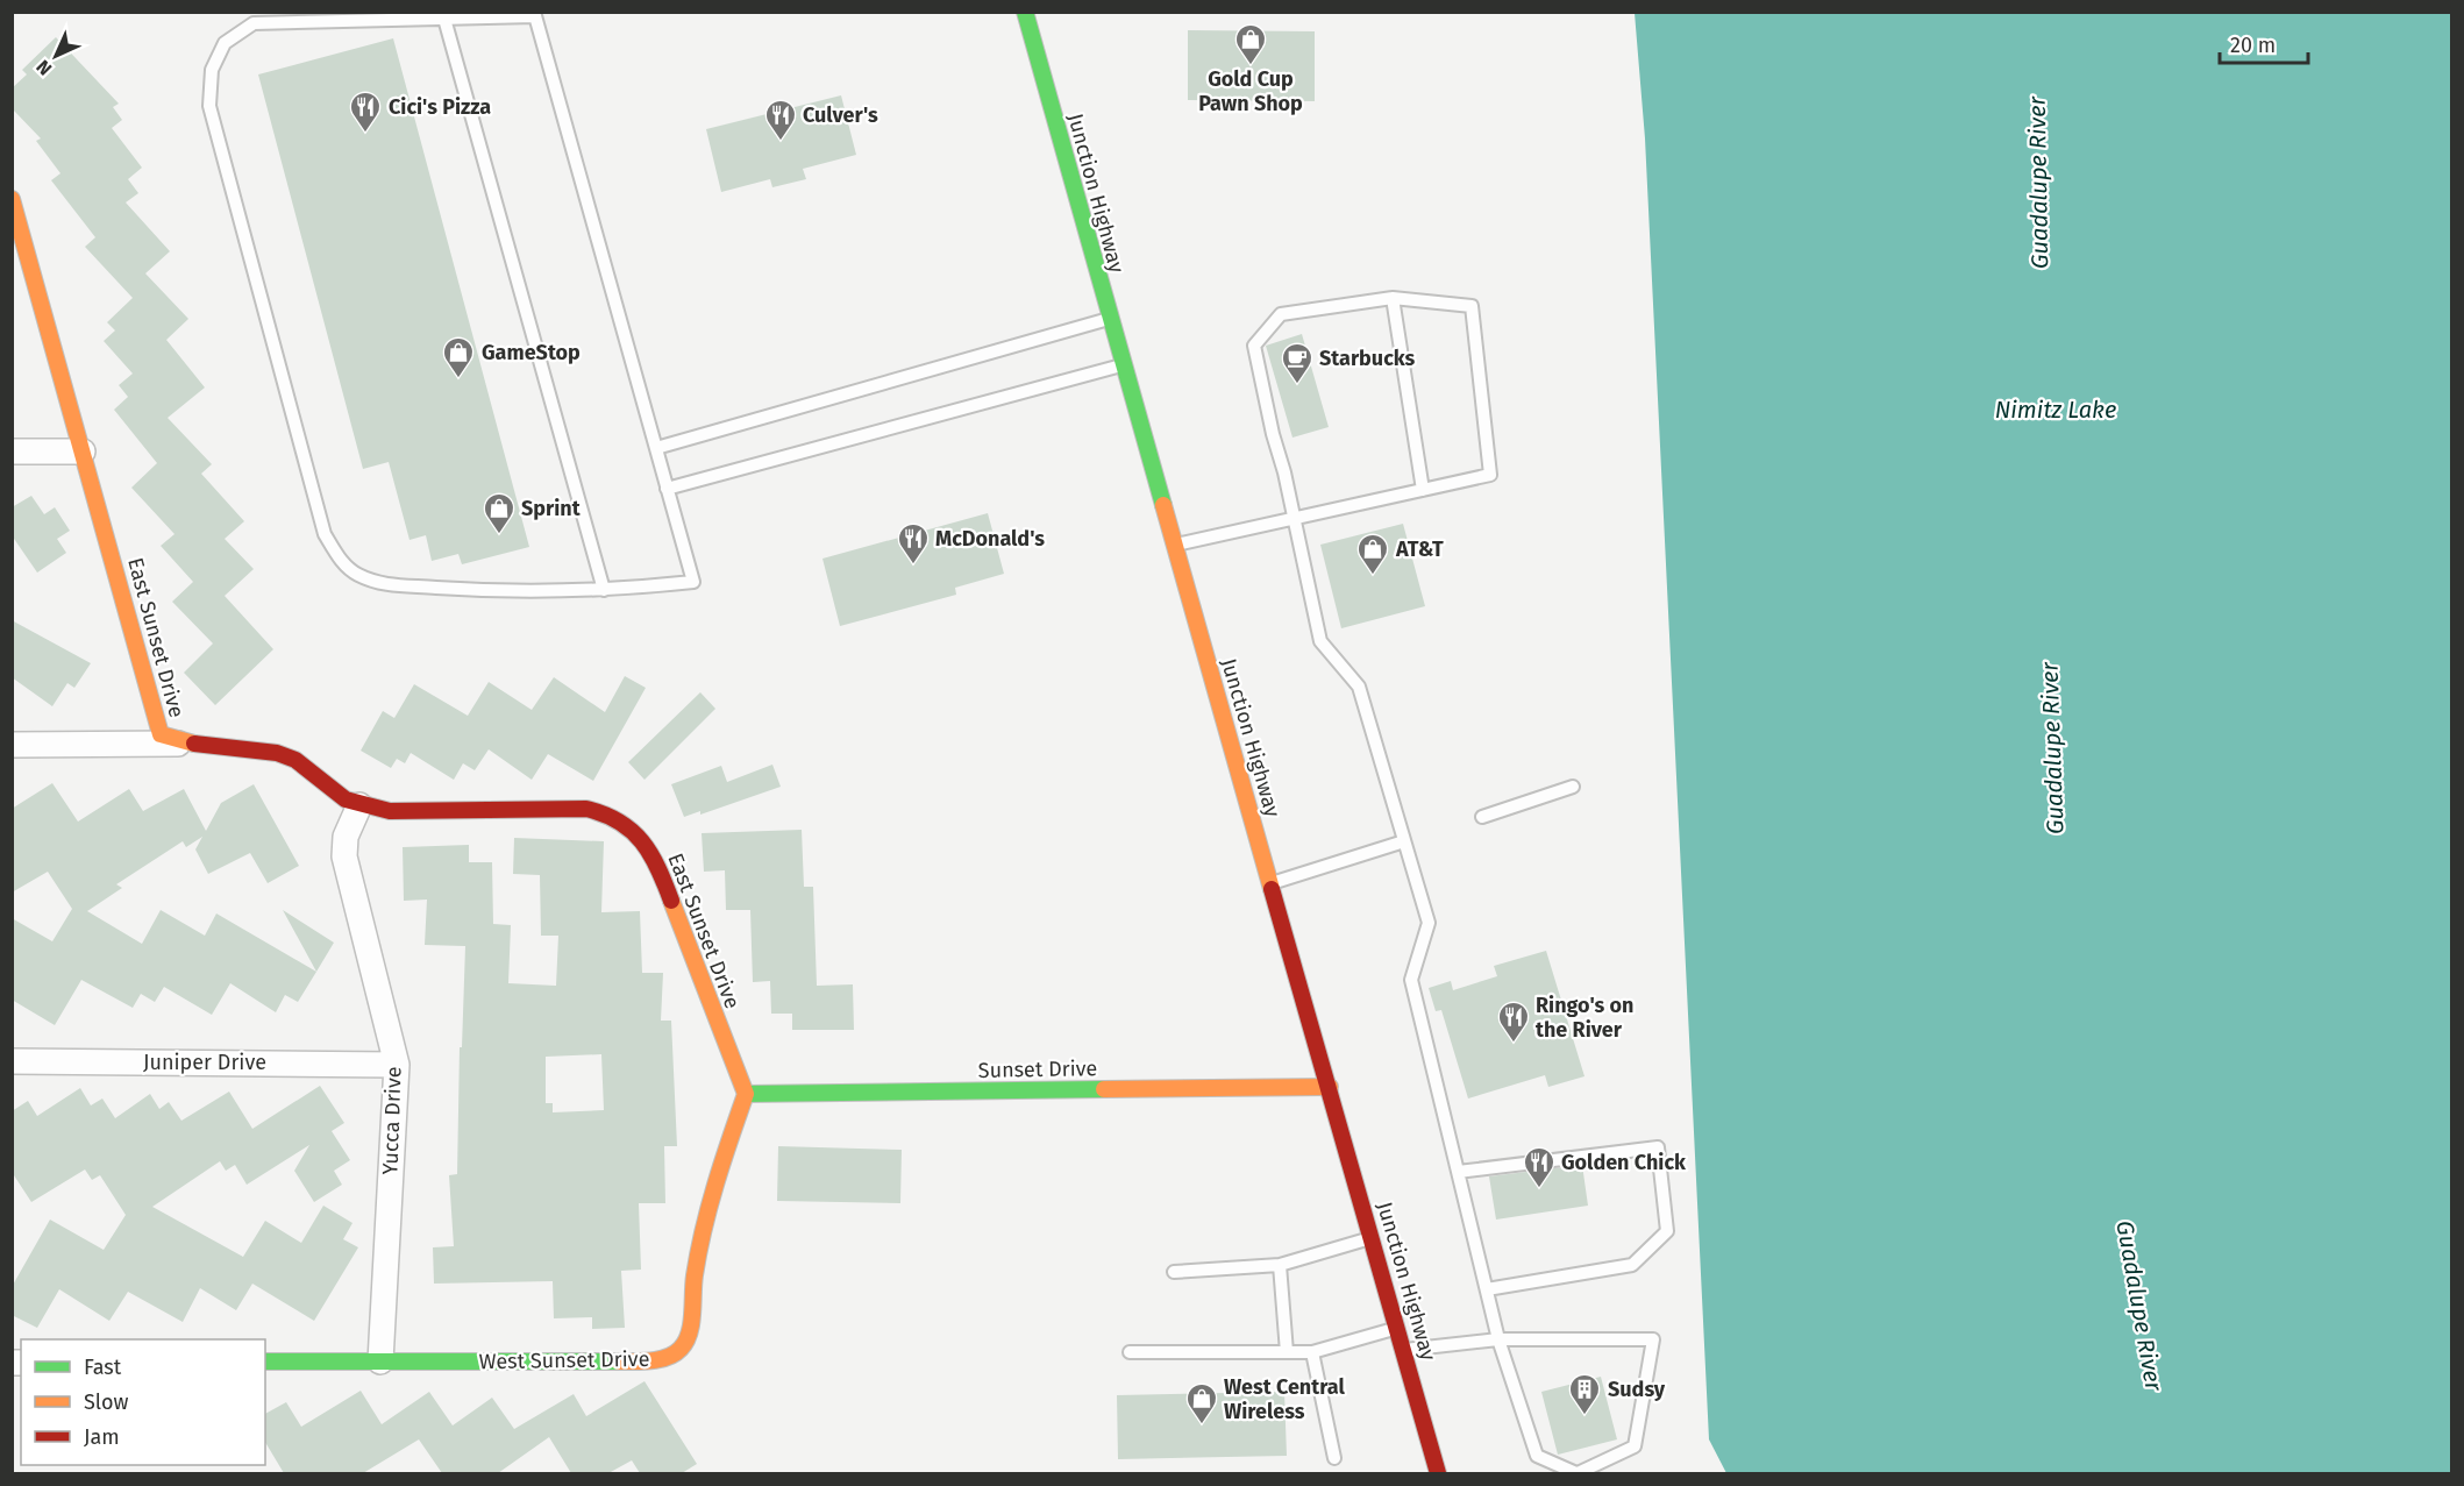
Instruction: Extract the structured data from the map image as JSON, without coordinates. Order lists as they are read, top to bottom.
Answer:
{
  "streets": {
    "street": [
      "Junction Highway",
      "East Sunset Drive",
      "Juniper Drive",
      "Sunset Drive",
      "Yucca Drive",
      "West Sunset Drive"
    ]
  },
  "crossings": [
    ["Junction Highway", "Sunset Drive"],
    ["East Sunset Drive", "Sunset Drive"],
    ["East Sunset Drive", "Yucca Drive"],
    ["East Sunset Drive", "West Sunset Drive"],
    ["Juniper Drive", "Yucca Drive"],
    ["Sunset Drive", "West Sunset Drive"],
    ["Yucca Drive", "West Sunset Drive"]
  ],
  "water": ["Guadalupe River", "Nimitz Lake"],
  "places": {
    "shop": [
      "Gold Cup Pawn Shop",
      "GameStop",
      "Sprint",
      "AT&T",
      "West Central Wireless"
    ],
    "restaurant": [
      "Cici's Pizza",
      "Culver's",
      "McDonald's",
      "Ringo's on the River",
      "Golden Chick"
    ],
    "cafe": ["Starbucks"],
    "building": ["Sudsy"]
  },
  "legend": ["Fast", "Slow", "Jam"],
  "scale_bar": "20 m",
  "north": "bottom left"
}
